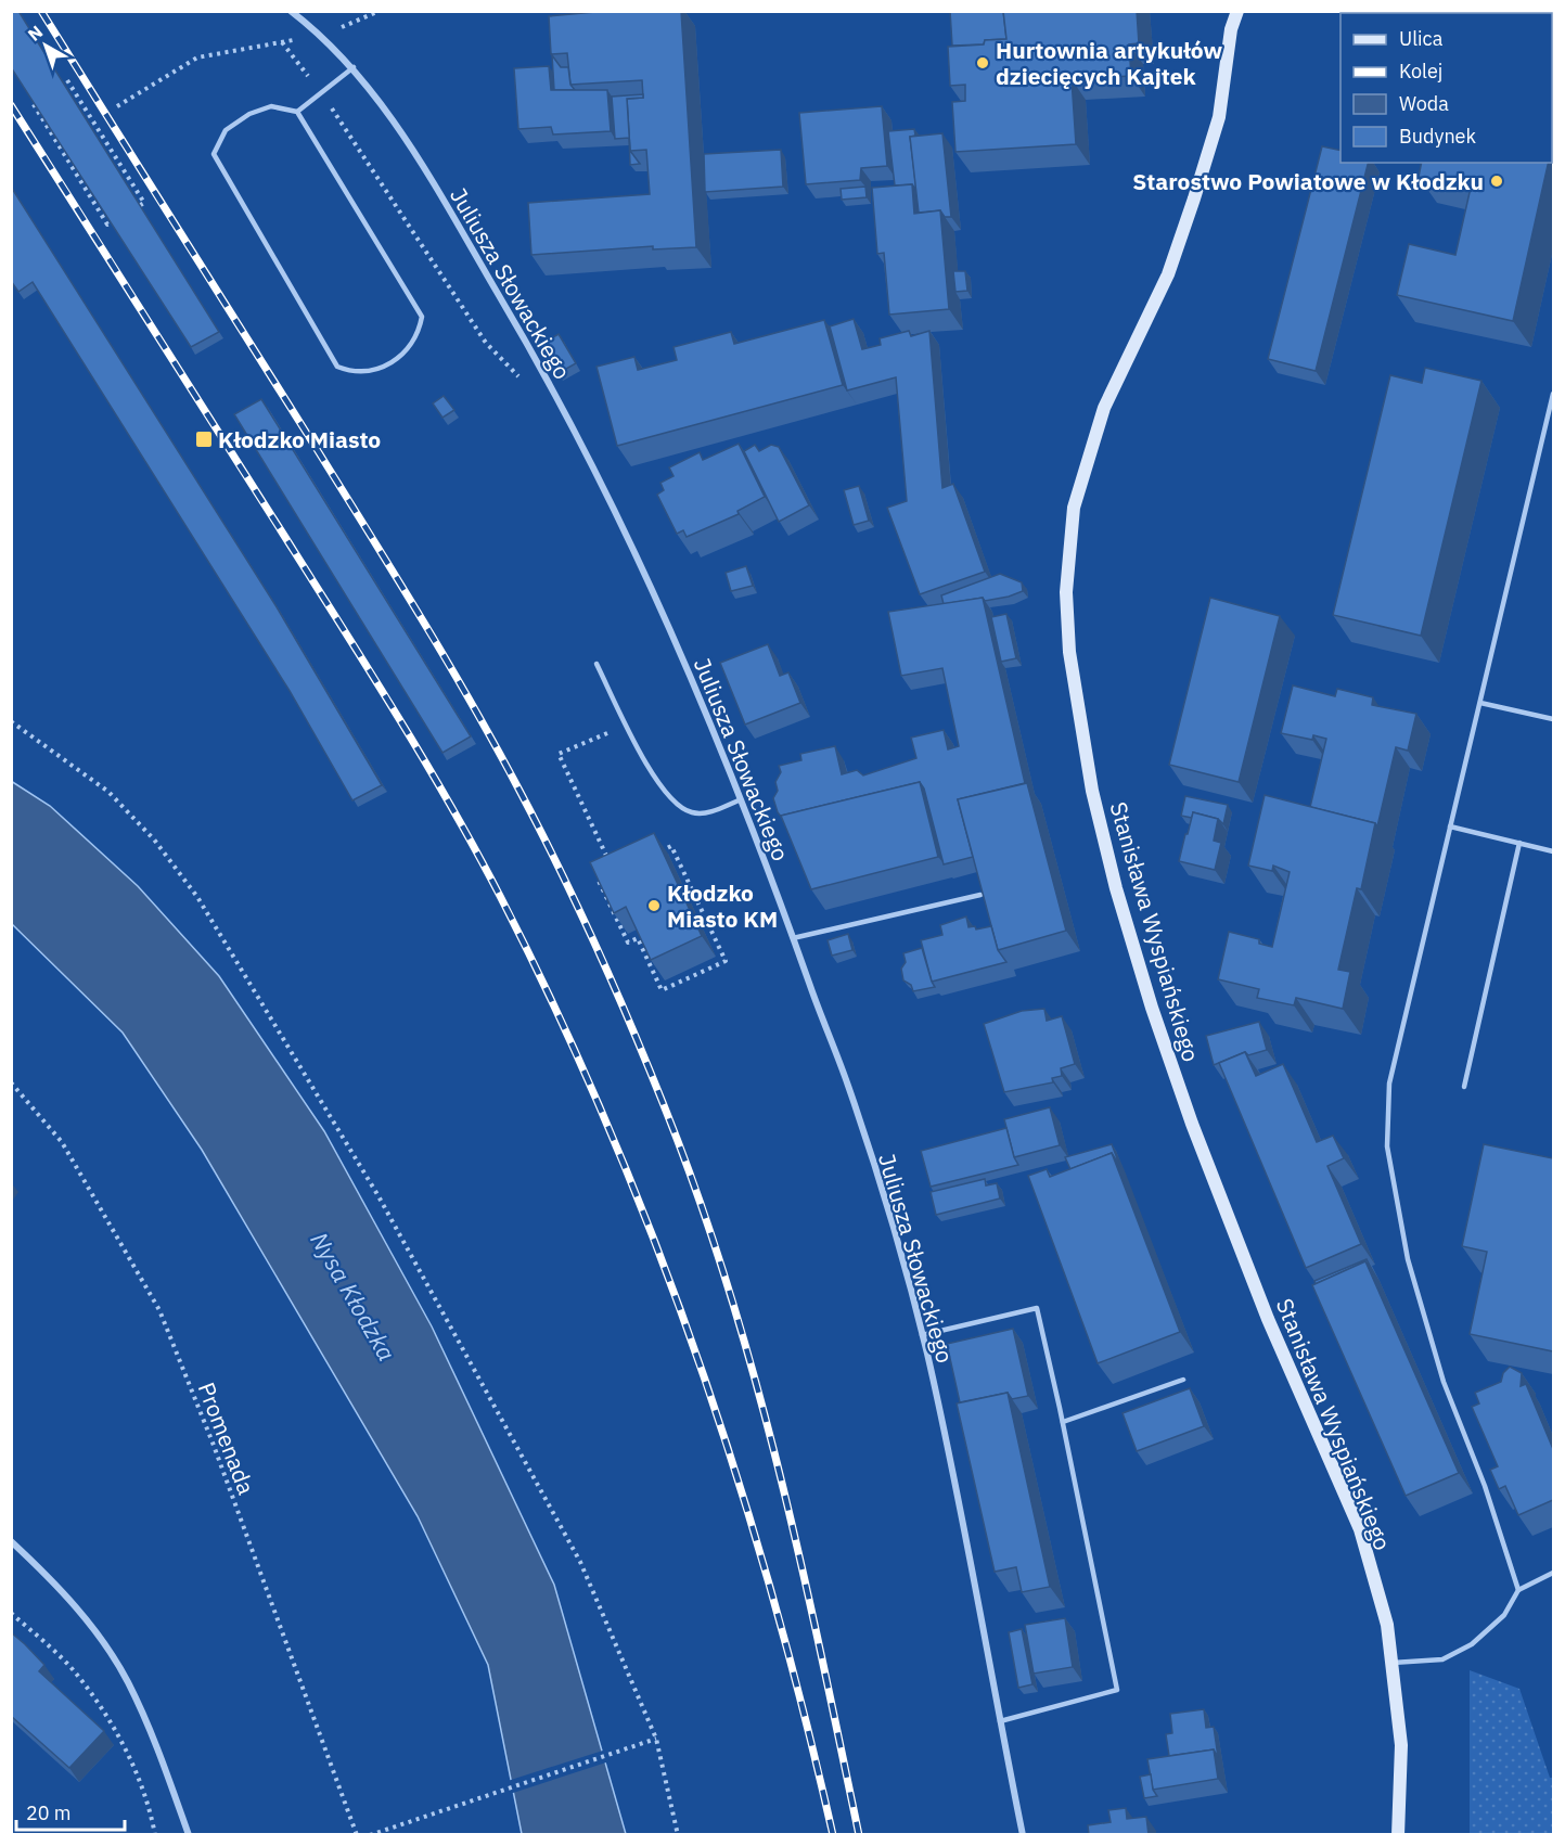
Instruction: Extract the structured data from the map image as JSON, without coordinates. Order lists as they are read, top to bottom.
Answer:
{
  "streets": {
    "main road": ["Stanisława Wyspiańskiego"],
    "street": ["Juliusza Słowackiego"],
    "path": ["Promenada"]
  },
  "water": ["Nysa Kłodzka"],
  "places": {
    "other": ["Hurtownia artykułów dziecięcych Kajtek", "Starostwo Powiatowe w Kłodzku", "Kłodzko Miasto KM"],
    "transit": ["Kłodzko Miasto"]
  },
  "legend": [
    "Ulica",
    "Kolej",
    "Woda",
    "Budynek"
  ],
  "scale_bar": "20 m",
  "north": "top left"
}
